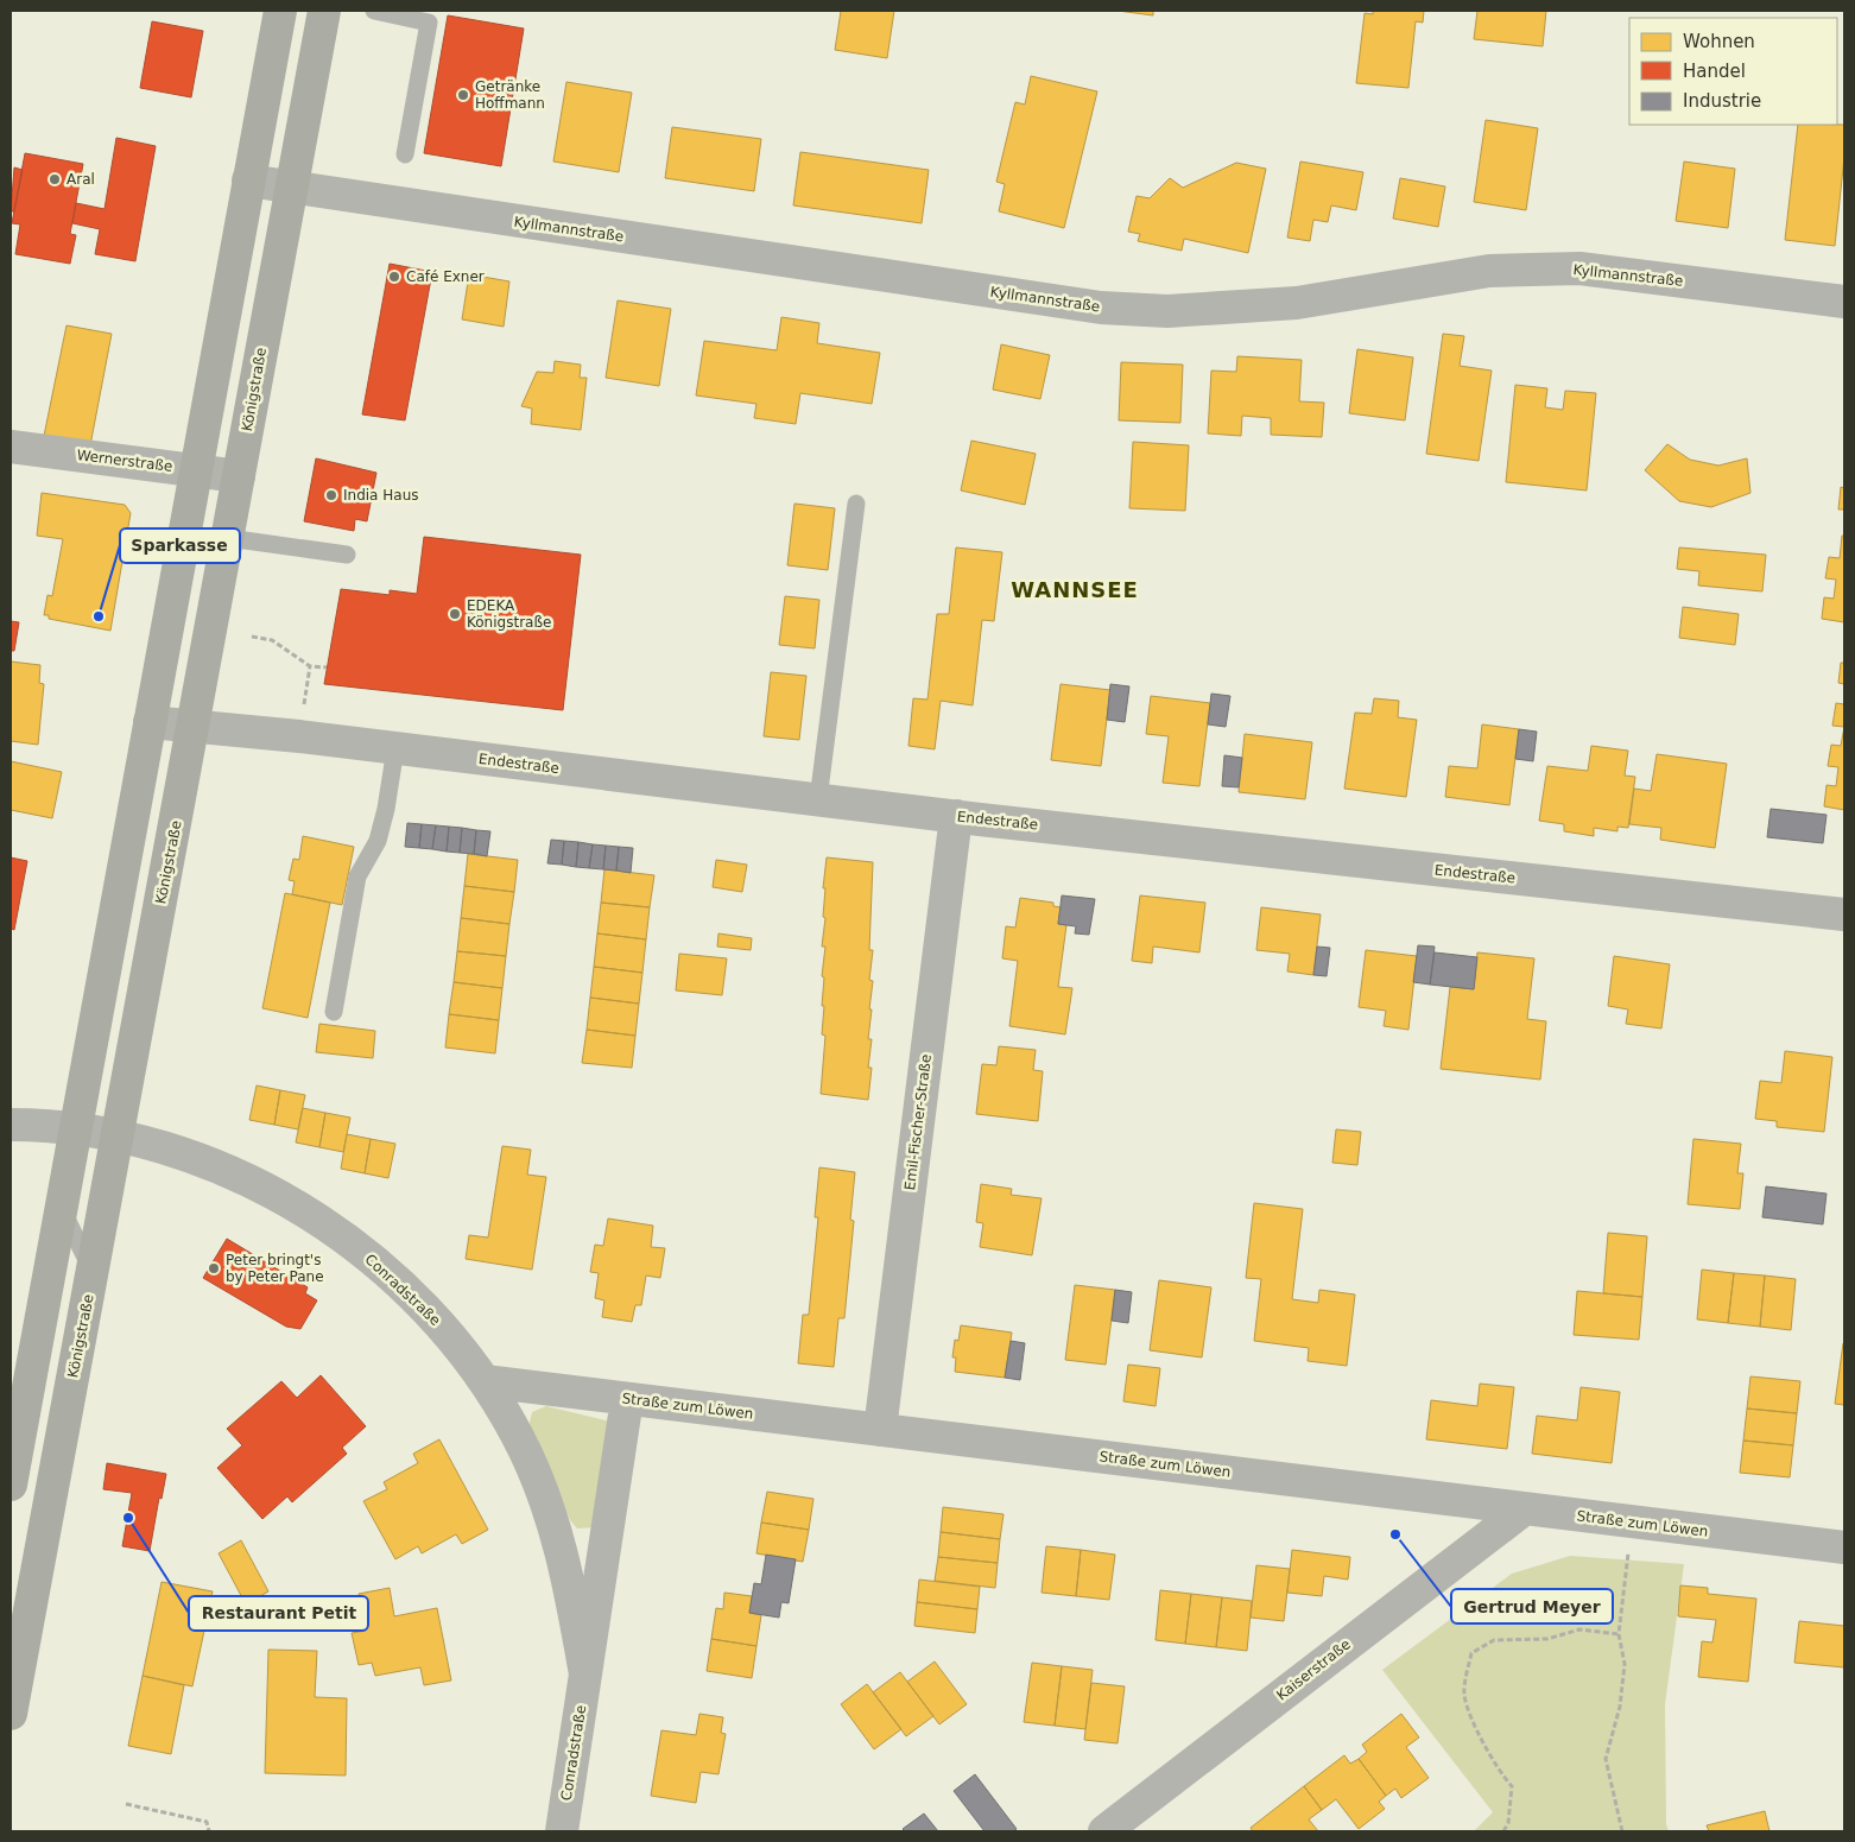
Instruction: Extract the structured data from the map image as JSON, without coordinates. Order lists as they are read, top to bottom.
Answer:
{
  "streets": {
    "main road": ["Königstraße"],
    "street": [
      "Kyllmannstraße",
      "Wernerstraße",
      "Endestraße",
      "Emil-Fischer-Straße",
      "Conradstraße",
      "Straße zum Löwen",
      "Kaiserstraße"
    ]
  },
  "crossings": [
    ["Kyllmannstraße", "Königstraße"],
    ["Königstraße", "Wernerstraße"],
    ["Königstraße", "Endestraße"],
    ["Königstraße", "Conradstraße"],
    ["Endestraße", "Emil-Fischer-Straße"],
    ["Emil-Fischer-Straße", "Straße zum Löwen"],
    ["Conradstraße", "Straße zum Löwen"],
    ["Straße zum Löwen", "Kaiserstraße"]
  ],
  "districts": ["WANNSEE"],
  "places": [
    "Getränke Hoffmann",
    "Aral",
    "Café Exner",
    "India Haus",
    "EDEKA Königstraße",
    "Sparkasse",
    "Peter bringt's by Peter Pane",
    "Restaurant Petit",
    "Gertrud Meyer"
  ],
  "legend": ["Wohnen", "Handel", "Industrie"]
}
